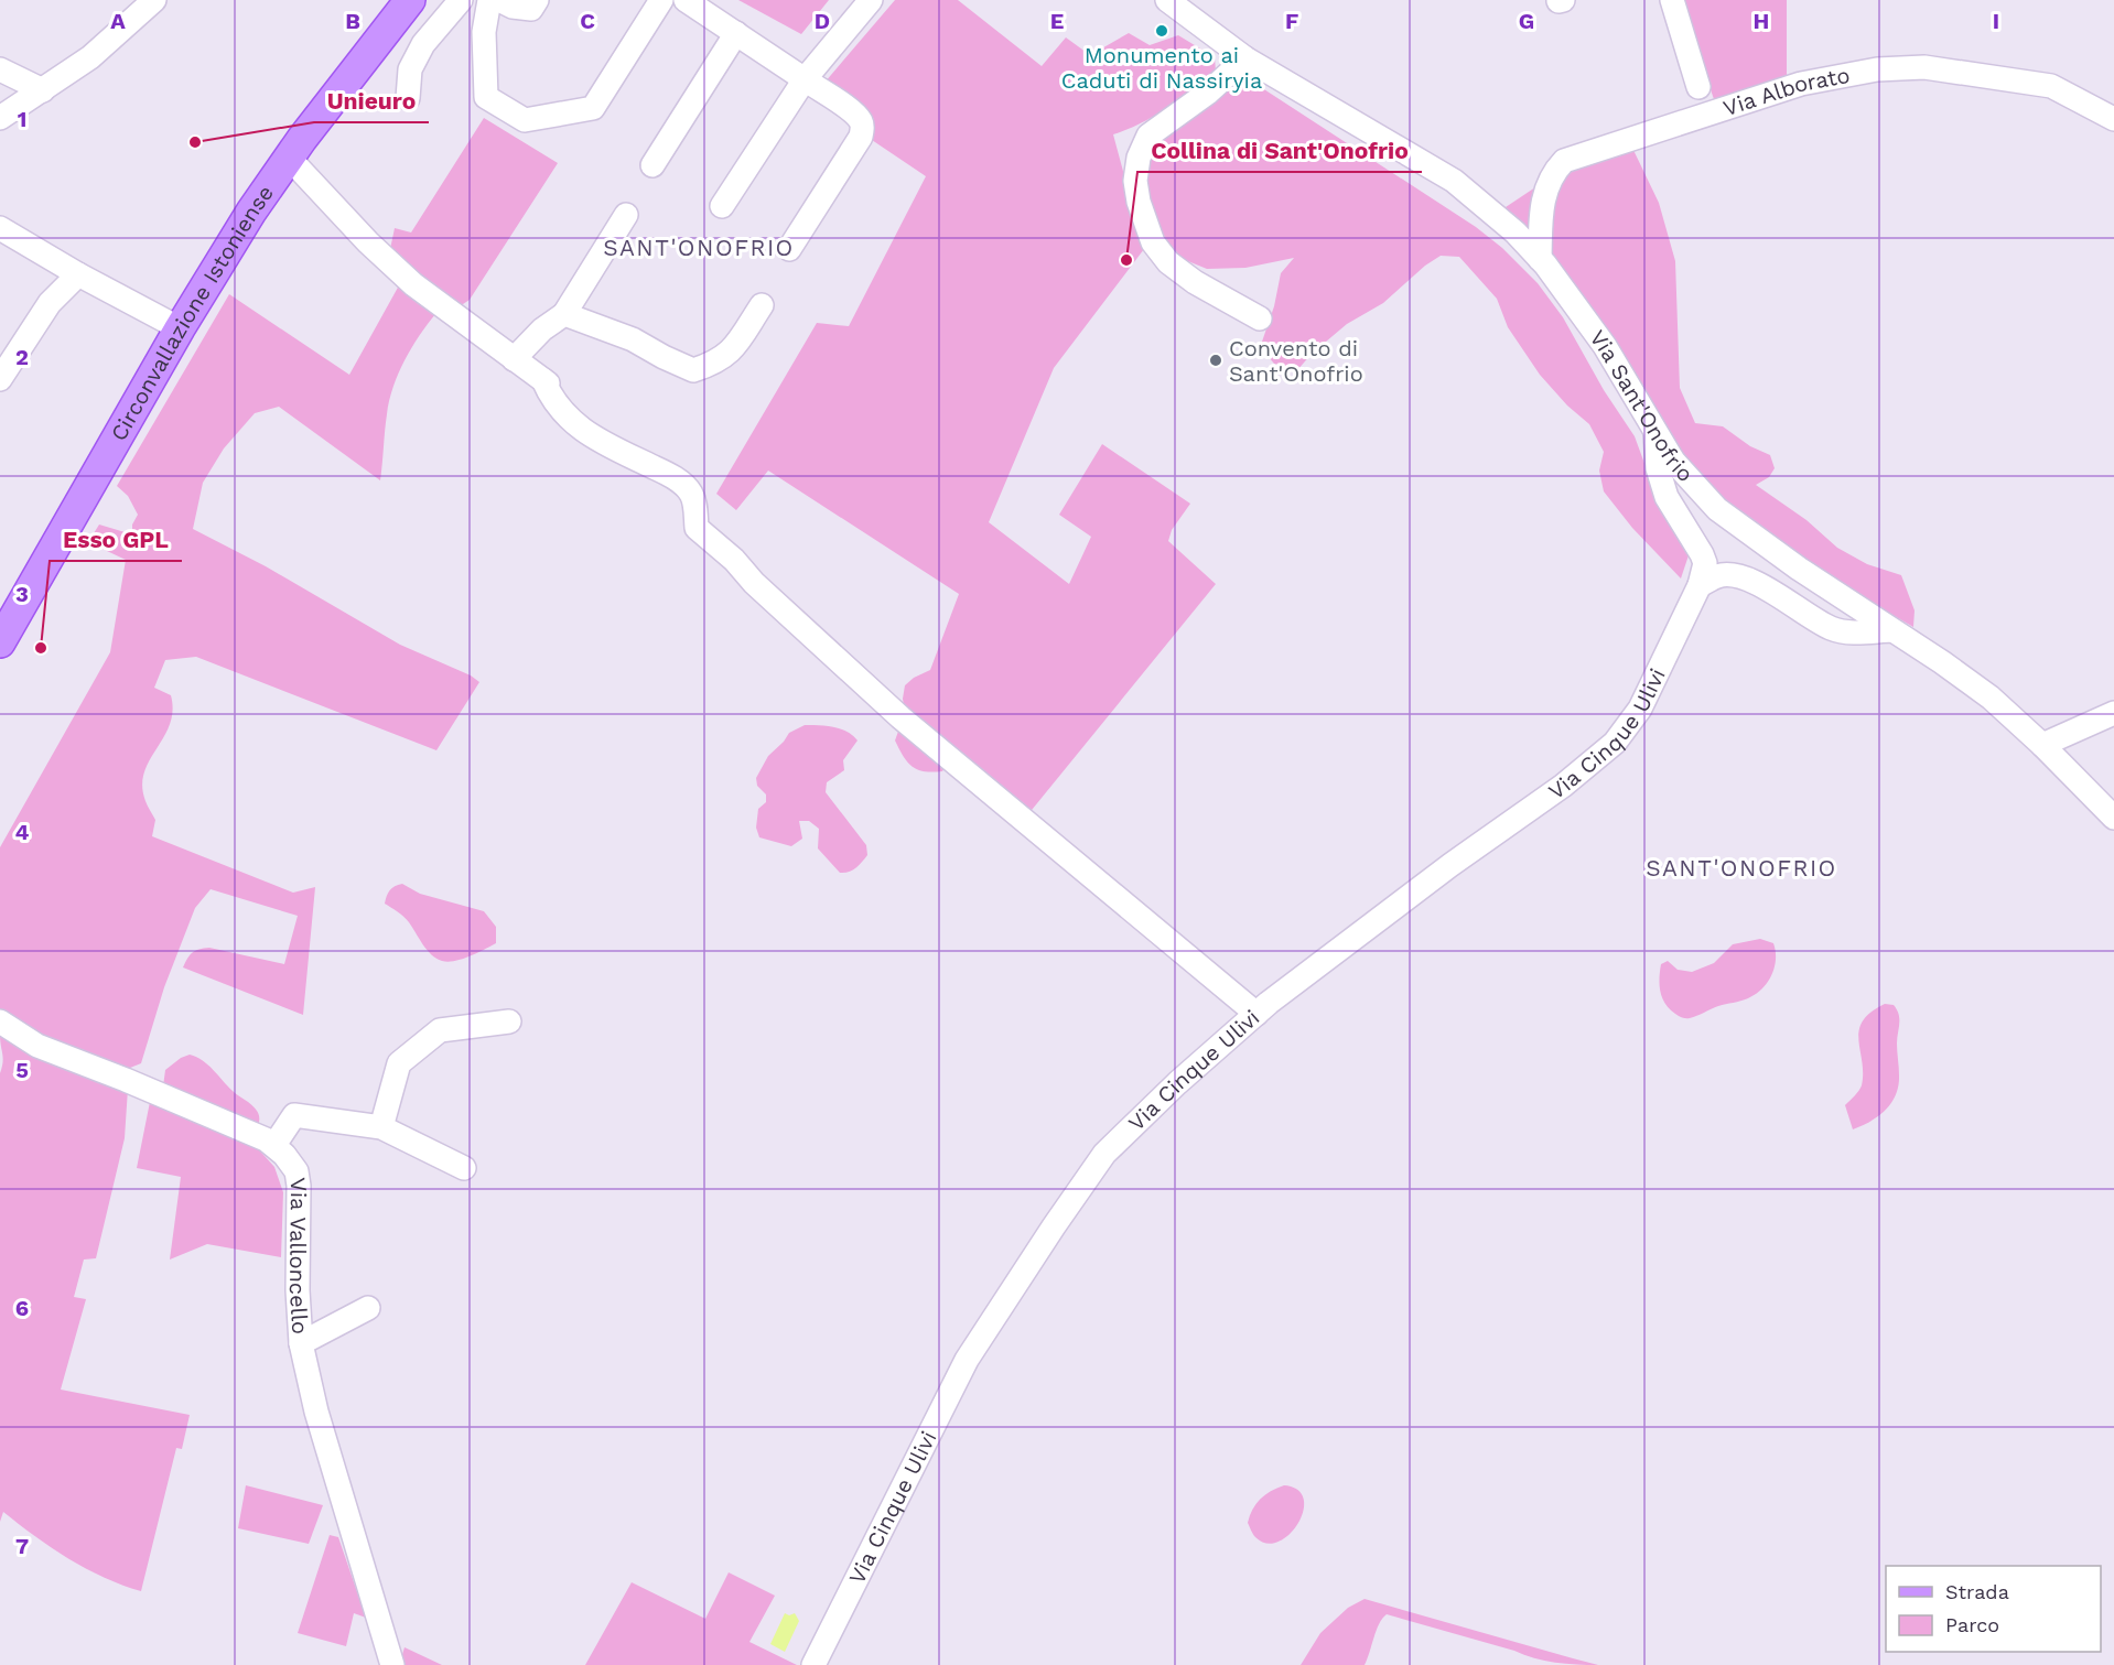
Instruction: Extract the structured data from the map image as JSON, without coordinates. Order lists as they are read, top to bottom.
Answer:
{
  "streets": {
    "main road": ["Circonvallazione Istoniense"],
    "street": [
      "Via Alborato",
      "Via Sant'Onofrio",
      "Via Cinque Ulivi",
      "Via Valloncello"
    ]
  },
  "crossings": [
    ["Via Alborato", "Via Sant'Onofrio"]
  ],
  "districts": ["SANT'ONOFRIO", "SANT'ONOFRIO"],
  "places": [
    "Monumento ai Caduti di Nassiryia",
    "Unieuro",
    "Collina di Sant'Onofrio",
    "Convento di Sant'Onofrio",
    "Esso GPL"
  ],
  "legend": ["Strada", "Parco"],
  "grid": {
    "columns": [
      "A",
      "B",
      "C",
      "D",
      "E",
      "F",
      "G",
      "H",
      "I"
    ],
    "rows": [
      "1",
      "2",
      "3",
      "4",
      "5",
      "6",
      "7"
    ]
  }
}
